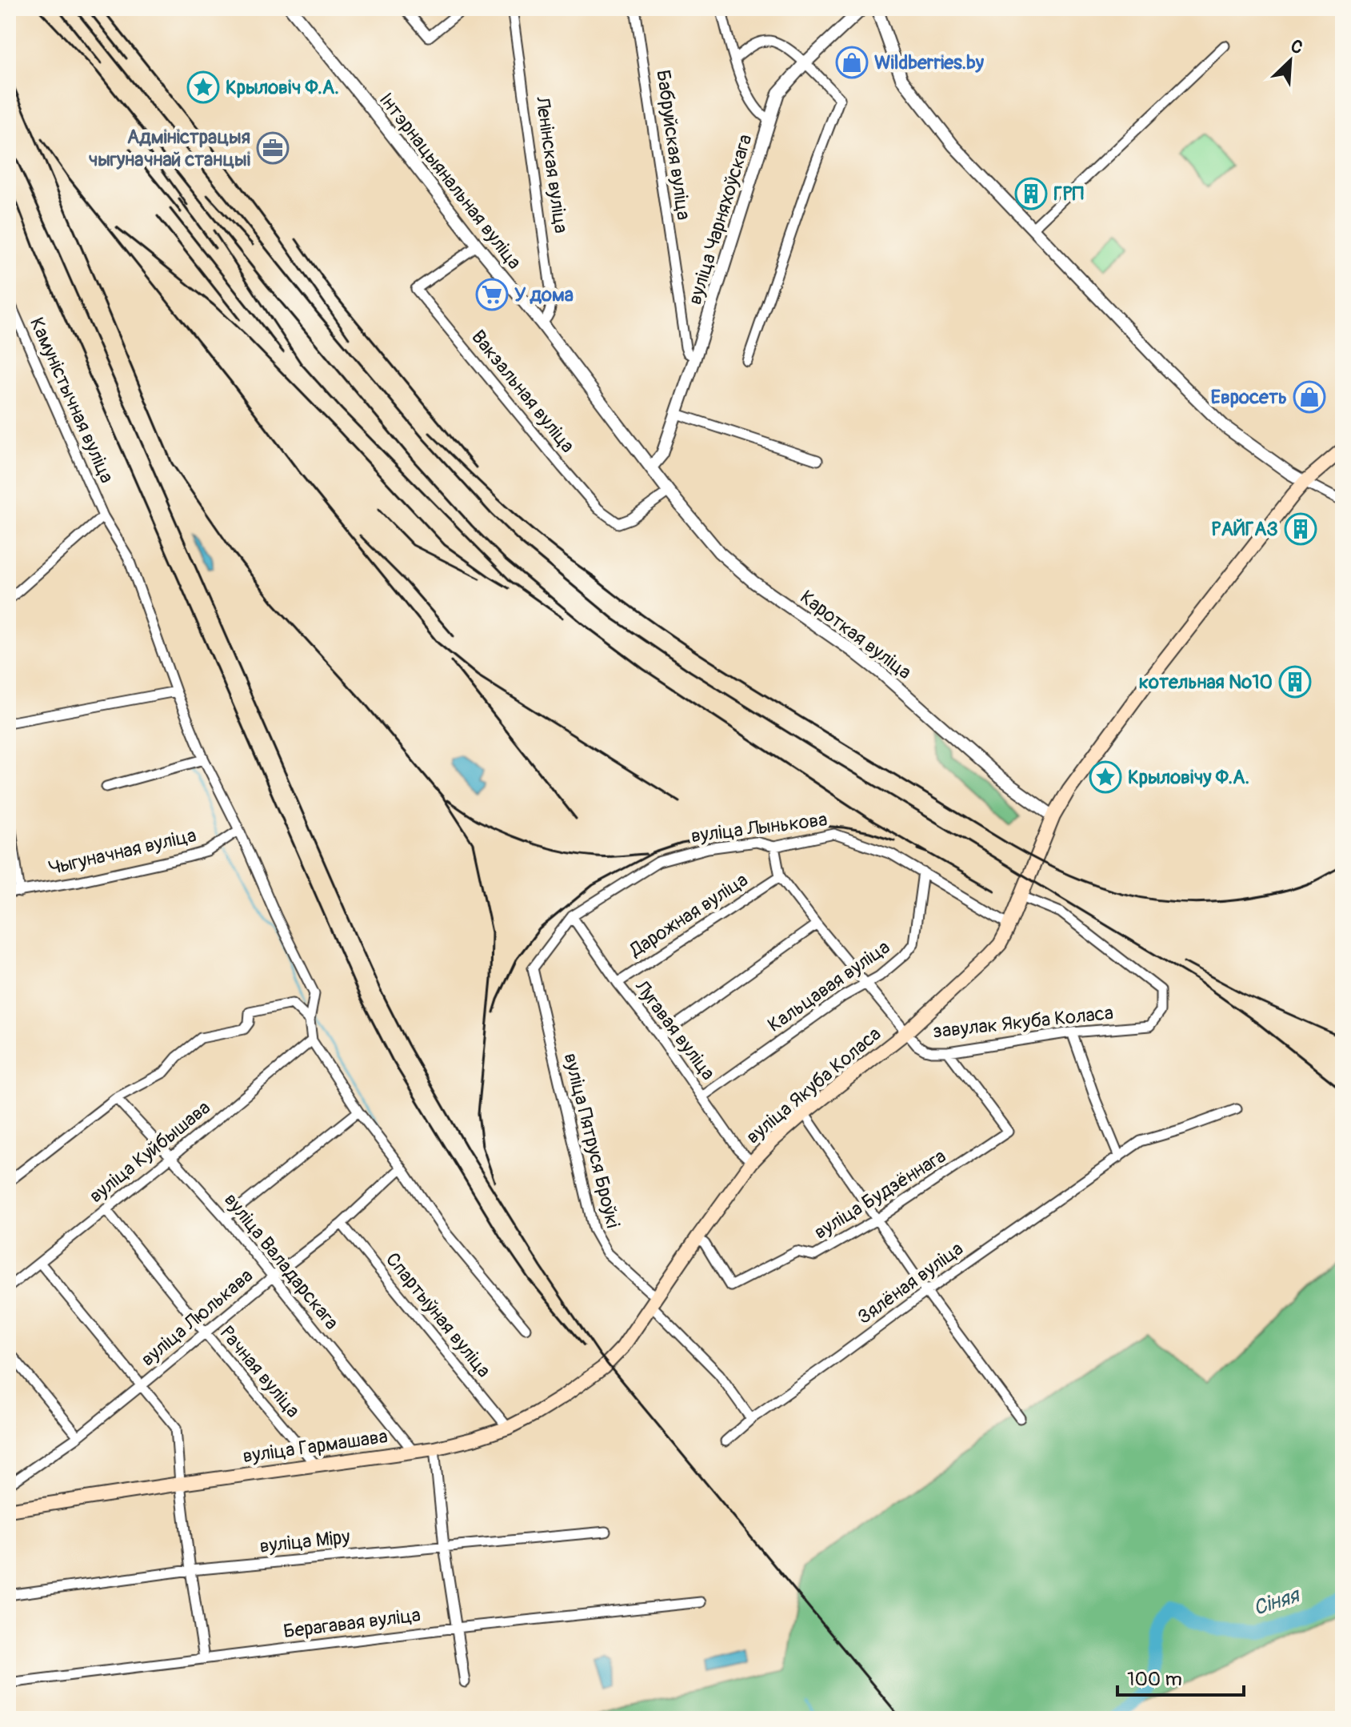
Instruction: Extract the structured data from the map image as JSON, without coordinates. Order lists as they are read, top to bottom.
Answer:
{
  "streets": {
    "main road": ["вуліца Якуба Коласа", "вуліца Гармашава"],
    "street": [
      "Бабруйская вуліца",
      "Ленінская вуліца",
      "Інтэрнацыянальная вуліца",
      "вуліца Чарняхоўскага",
      "Вакзальная вуліца",
      "Камуністычная вуліца",
      "Кароткая вуліца",
      "вуліца Лынькова",
      "Чыгуначная вуліца",
      "Дарожная вуліца",
      "Кальцавая вуліца",
      "завулак Якуба Коласа",
      "Лугавая вуліца",
      "вуліца Пятруся Броўкі",
      "вуліца Куйбышава",
      "вуліца Будзённага",
      "вуліца Валадарскага",
      "Зялёная вуліца",
      "Спартыўная вуліца",
      "вуліца Люлькава",
      "Рачная вуліца",
      "вуліца Міру",
      "Берагавая вуліца"
    ]
  },
  "crossings": [
    ["Бабруйская вуліца", "вуліца Чарняхоўскага"],
    ["Ленінская вуліца", "Інтэрнацыянальная вуліца"],
    ["Інтэрнацыянальная вуліца", "вуліца Чарняхоўскага"],
    ["Інтэрнацыянальная вуліца", "Вакзальная вуліца"],
    ["Інтэрнацыянальная вуліца", "Кароткая вуліца"],
    ["вуліца Чарняхоўскага", "Кароткая вуліца"],
    ["Вакзальная вуліца", "Кароткая вуліца"],
    ["Камуністычная вуліца", "Чыгуначная вуліца"],
    ["Камуністычная вуліца", "вуліца Куйбышава"],
    ["Кароткая вуліца", "вуліца Якуба Коласа"],
    ["вуліца Лынькова", "Кальцавая вуліца"],
    ["вуліца Лынькова", "завулак Якуба Коласа"],
    ["вуліца Лынькова", "Лугавая вуліца"],
    ["вуліца Лынькова", "вуліца Якуба Коласа"],
    ["вуліца Лынькова", "вуліца Пятруся Броўкі"],
    ["Дарожная вуліца", "завулак Якуба Коласа"],
    ["Дарожная вуліца", "Лугавая вуліца"],
    ["Кальцавая вуліца", "завулак Якуба Коласа"],
    ["Кальцавая вуліца", "Лугавая вуліца"],
    ["завулак Якуба Коласа", "вуліца Якуба Коласа"],
    ["завулак Якуба Коласа", "вуліца Будзённага"],
    ["Лугавая вуліца", "вуліца Якуба Коласа"],
    ["вуліца Якуба Коласа", "вуліца Пятруся Броўкі"],
    ["вуліца Якуба Коласа", "вуліца Будзённага"],
    ["вуліца Якуба Коласа", "вуліца Гармашава"],
    ["вуліца Пятруся Броўкі", "Зялёная вуліца"],
    ["вуліца Куйбышава", "вуліца Валадарскага"],
    ["вуліца Куйбышава", "Рачная вуліца"],
    ["вуліца Валадарскага", "вуліца Люлькава"],
    ["вуліца Валадарскага", "вуліца Гармашава"],
    ["Спартыўная вуліца", "вуліца Люлькава"],
    ["Спартыўная вуліца", "вуліца Гармашава"],
    ["вуліца Люлькава", "Рачная вуліца"],
    ["Рачная вуліца", "вуліца Гармашава"]
  ],
  "water": ["Сіняя"],
  "places": {
    "shop": ["Wildberries.by", "Евросеть"],
    "place": ["Крыловіч Ф.А.", "Крыловічу Ф.А."],
    "office": ["Адміністрацыя чыгуначнай станцыі"],
    "building": ["ГРП", "РАЙГАЗ", "котельная №10"],
    "supermarket": ["У дома"]
  },
  "scale_bar": "100 m",
  "north": "top right"
}
